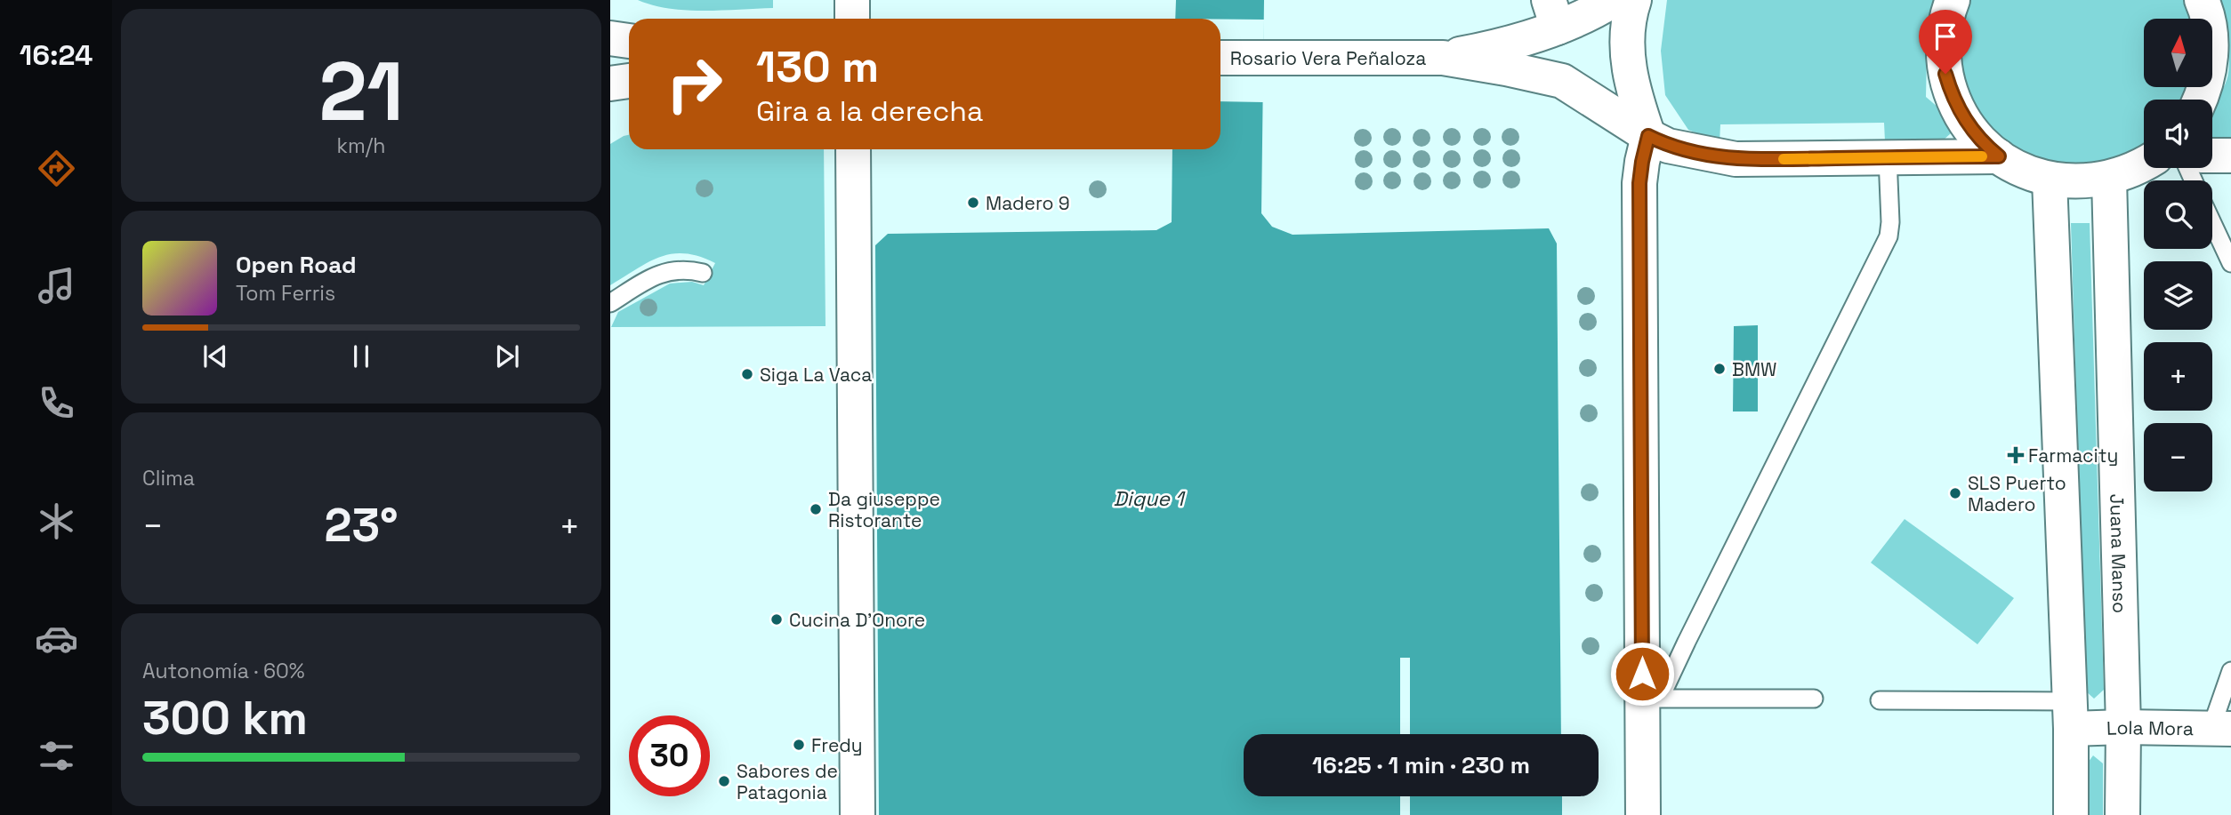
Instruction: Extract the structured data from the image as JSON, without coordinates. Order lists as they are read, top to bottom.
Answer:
{
  "streets": {
    "street": ["Rosario Vera Peñaloza", "Juana Manso", "Lola Mora"]
  },
  "crossings": [
    ["Juana Manso", "Lola Mora"]
  ],
  "water": ["Dique 1"],
  "places": {
    "other": [
      "Madero 9",
      "BMW",
      "Siga La Vaca",
      "SLS Puerto Madero",
      "Da giuseppe Ristorante",
      "Cucina D'Onore",
      "Fredy",
      "Sabores de Patagonia"
    ],
    "health": ["Farmacity"]
  },
  "north": "top",
  "page": {
    "tabs": "16:24",
    "tile": [
      ["21", "km/h"],
      "Clima",
      ["Autonomía · 60%", "300 km"]
    ],
    "map_buttons": ["+", "−"],
    "turn": ["130 m", "Gira a la derecha"],
    "song": ["Open Road", "Tom Ferris"],
    "heat": ["−", "23°", "+"],
    "limit": "30",
    "trip": "16:25 · 1 min · 230 m"
  }
}
